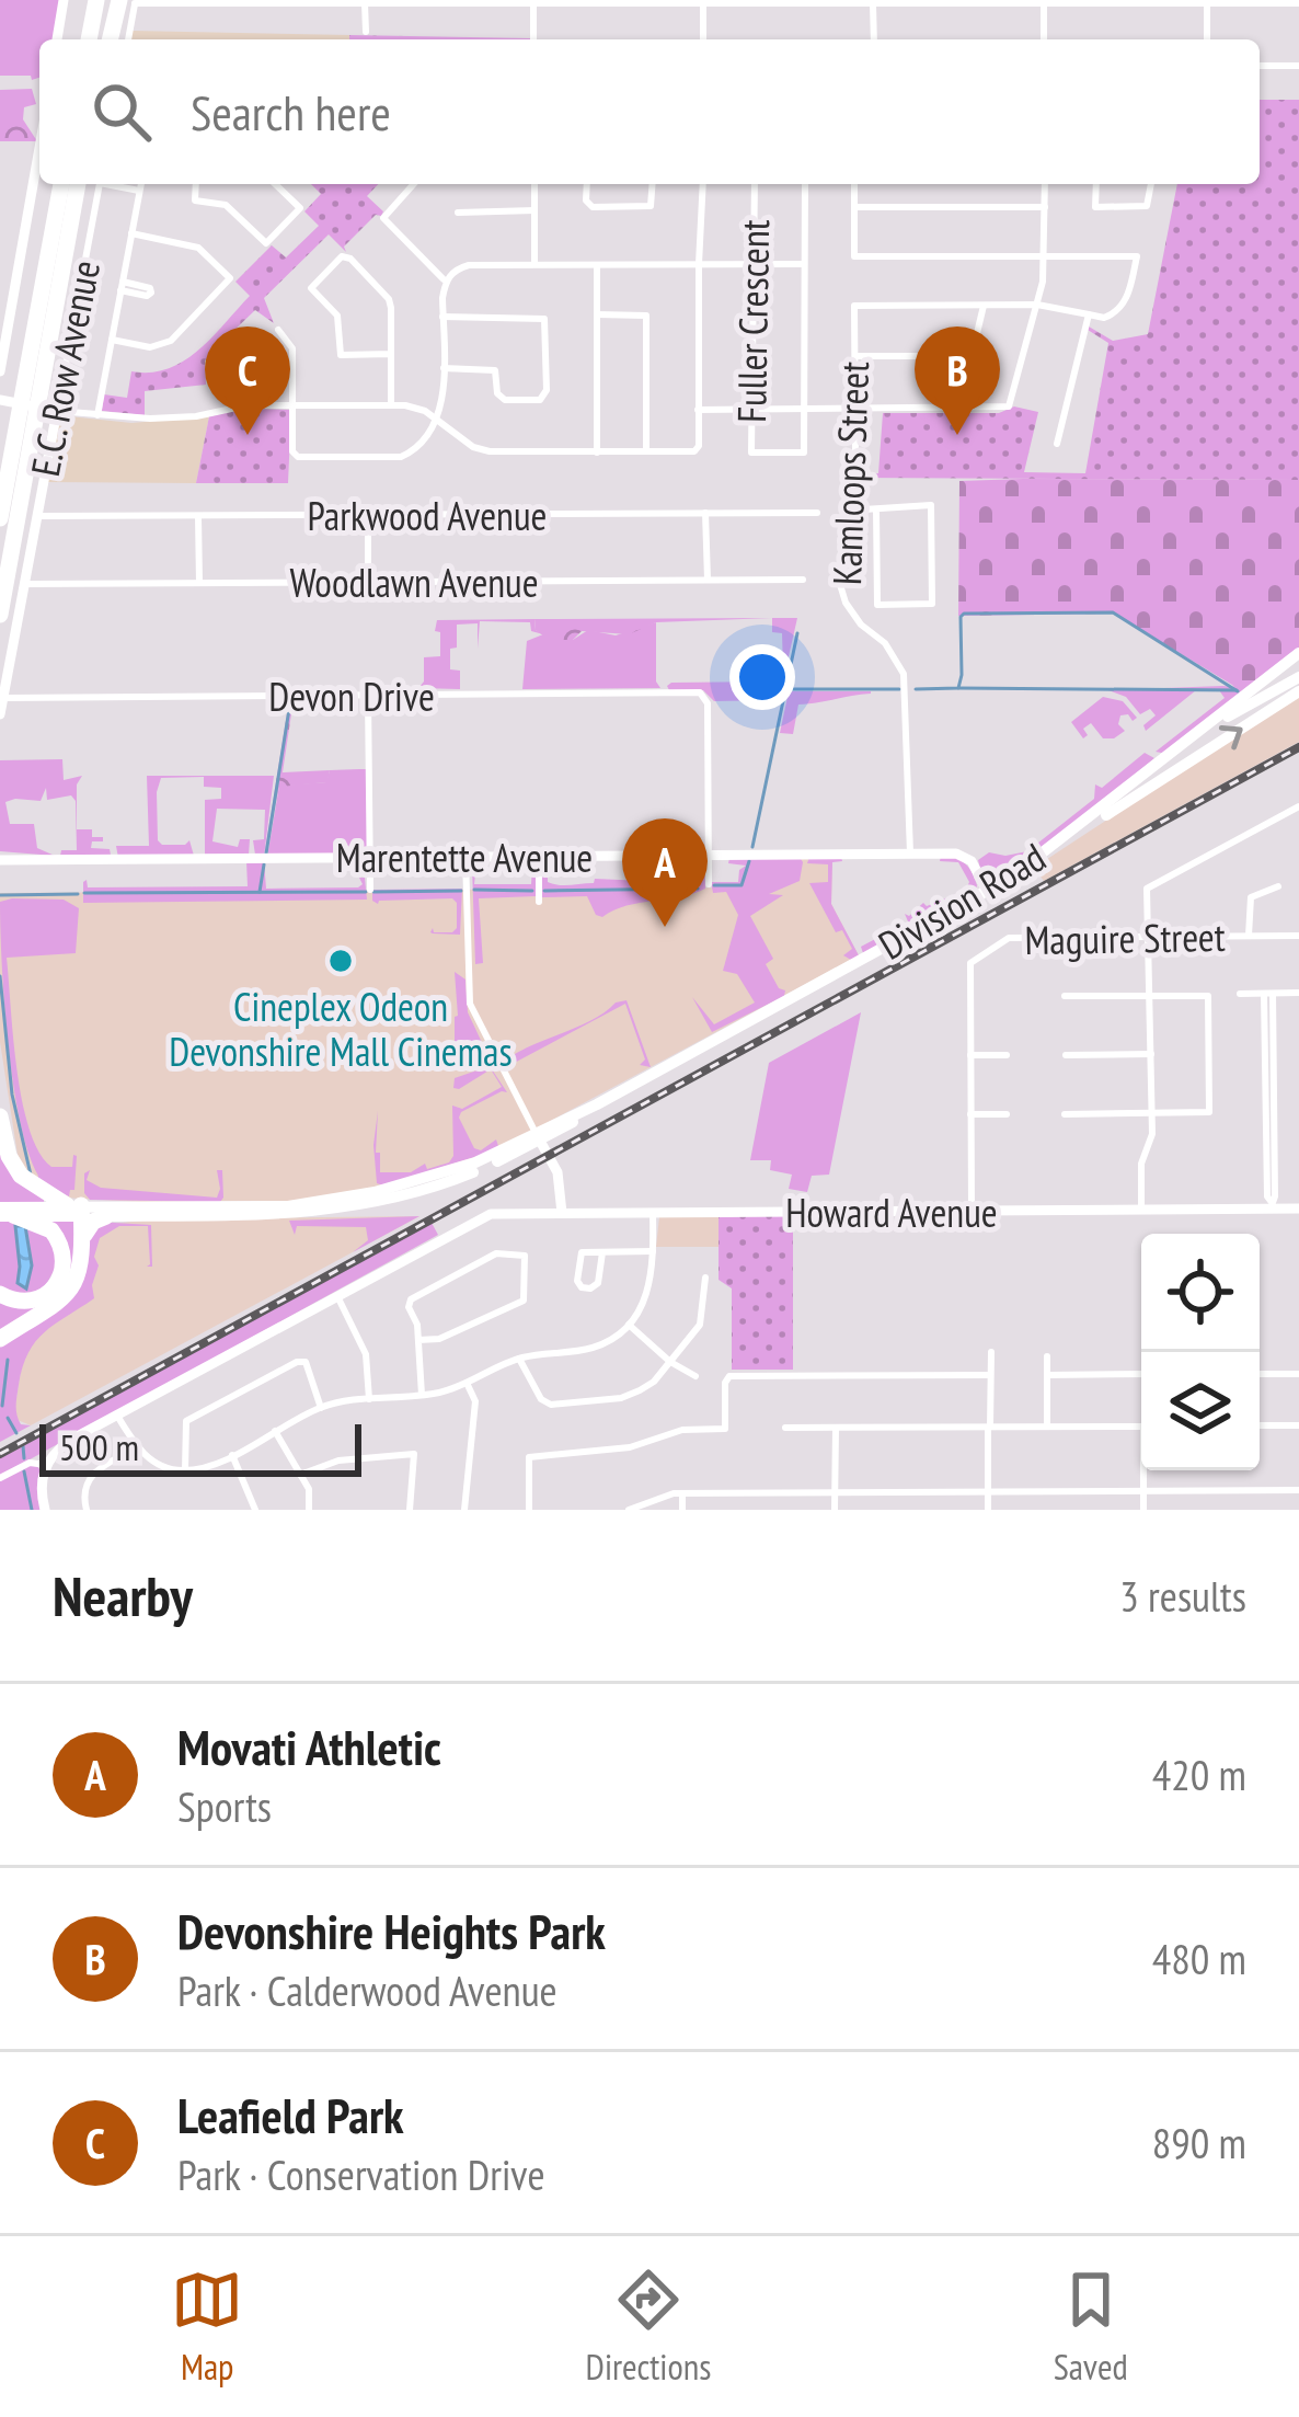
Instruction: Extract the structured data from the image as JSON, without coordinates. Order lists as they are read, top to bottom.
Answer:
{
  "streets": {
    "main road": ["Division Road"],
    "street": [
      "Fuller Crescent",
      "E.C. Row Avenue",
      "Kamloops Street",
      "Parkwood Avenue",
      "Woodlawn Avenue",
      "Devon Drive",
      "Marentette Avenue",
      "Maguire Street",
      "Howard Avenue"
    ]
  },
  "crossings": [
    ["E.C. Row Avenue", "Parkwood Avenue"],
    ["E.C. Row Avenue", "Woodlawn Avenue"],
    ["E.C. Row Avenue", "Devon Drive"],
    ["Kamloops Street", "Marentette Avenue"],
    ["Devon Drive", "Marentette Avenue"],
    ["Marentette Avenue", "Division Road"],
    ["Maguire Street", "Howard Avenue"]
  ],
  "places": ["Cineplex Odeon Devonshire Mall Cinemas"],
  "scale_bar": "500 m",
  "page": {
    "search": "Search here",
    "pins": ["B", "C", "A"],
    "scale": "500 m",
    "heading": ["Nearby", "3 results"],
    "list": [
      {
        "mark": "A",
        "name": "Movati Athletic",
        "note": "Sports",
        "value": "420 m"
      },
      {
        "mark": "B",
        "name": "Devonshire Heights Park",
        "note": "Park · Calderwood Avenue",
        "value": "480 m"
      },
      {
        "mark": "C",
        "name": "Leafield Park",
        "note": "Park · Conservation Drive",
        "value": "890 m"
      }
    ],
    "nav": ["Map", "Directions", "Saved"]
  }
}
